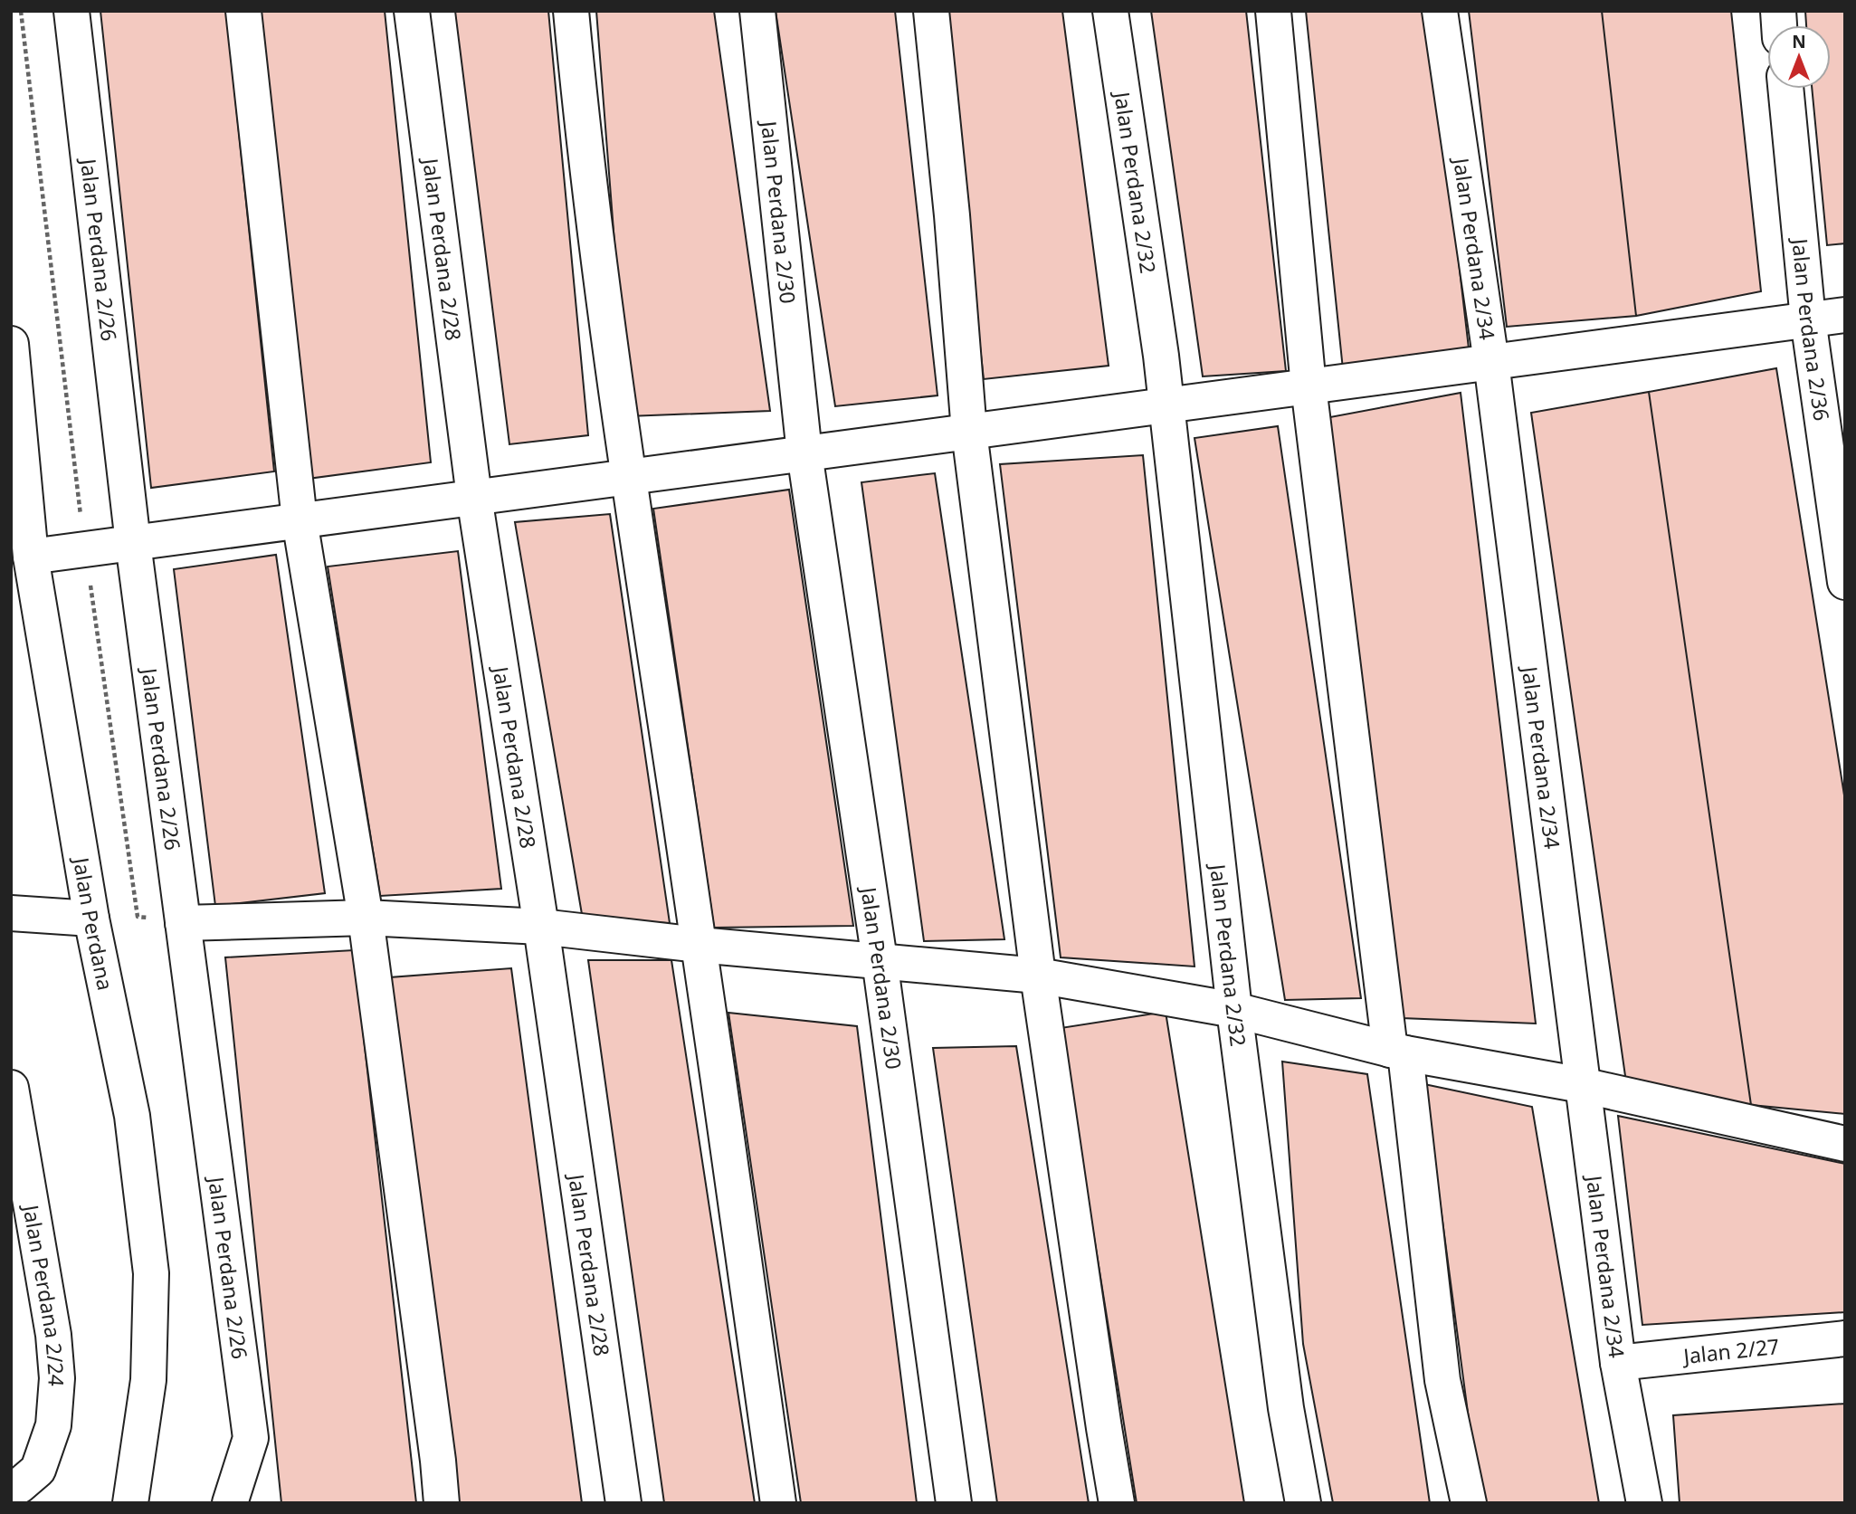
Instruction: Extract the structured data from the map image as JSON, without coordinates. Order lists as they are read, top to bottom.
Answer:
{
  "streets": {
    "street": [
      "Jalan Perdana 2/32",
      "Jalan Perdana 2/30",
      "Jalan Perdana 2/34",
      "Jalan Perdana 2/26",
      "Jalan Perdana 2/28",
      "Jalan Perdana 2/36",
      "Jalan Perdana",
      "Jalan Perdana 2/24",
      "Jalan 2/27"
    ]
  },
  "crossings": [
    ["Jalan Perdana 2/34", "Jalan 2/27"]
  ],
  "north": "top"
}
